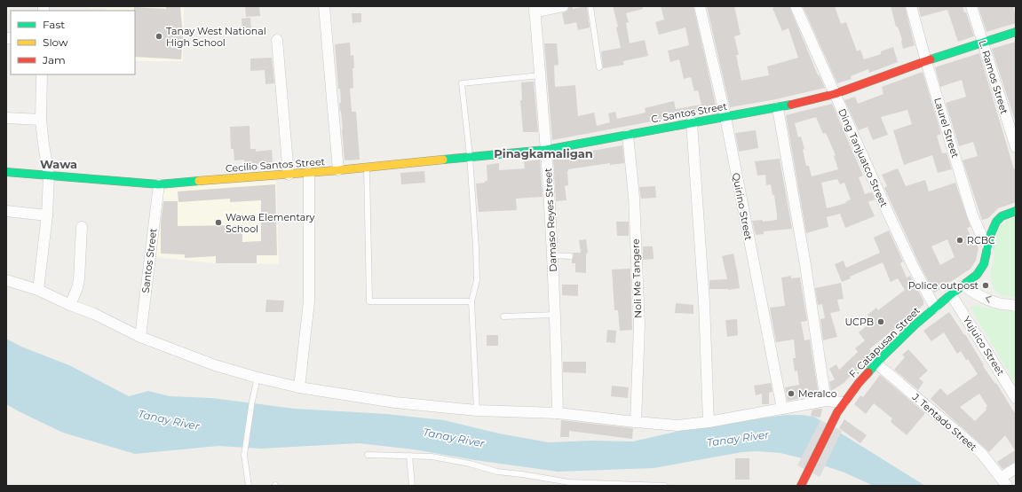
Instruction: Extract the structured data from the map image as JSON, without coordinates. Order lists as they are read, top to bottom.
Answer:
{
  "streets": {
    "street": [
      "L. Ramos Street",
      "C. Santos Street",
      "Laurel Street",
      "Ding Tanjuatco Street",
      "Cecilio Santos Street",
      "Quirino Street",
      "Damaso Reyes Street",
      "Santos Street",
      "Noli Me Tangere",
      "F. Catapusan Street",
      "Yujuico Street",
      "J. Tentado Street"
    ]
  },
  "crossings": [
    ["L. Ramos Street", "C. Santos Street"],
    ["C. Santos Street", "Laurel Street"],
    ["C. Santos Street", "Ding Tanjuatco Street"],
    ["C. Santos Street", "Cecilio Santos Street"],
    ["C. Santos Street", "Quirino Street"],
    ["C. Santos Street", "Damaso Reyes Street"],
    ["C. Santos Street", "Noli Me Tangere"],
    ["Laurel Street", "F. Catapusan Street"],
    ["Ding Tanjuatco Street", "F. Catapusan Street"],
    ["Cecilio Santos Street", "Damaso Reyes Street"],
    ["Cecilio Santos Street", "Santos Street"],
    ["F. Catapusan Street", "Yujuico Street"],
    ["F. Catapusan Street", "J. Tentado Street"]
  ],
  "districts": ["Pinagkamaligan", "Wawa"],
  "water": ["Tanay River"],
  "places": [
    "Tanay West National High School",
    "Wawa Elementary School",
    "RCBC",
    "Police outpost",
    "UCPB",
    "Meralco"
  ],
  "legend": ["Fast", "Slow", "Jam"]
}
